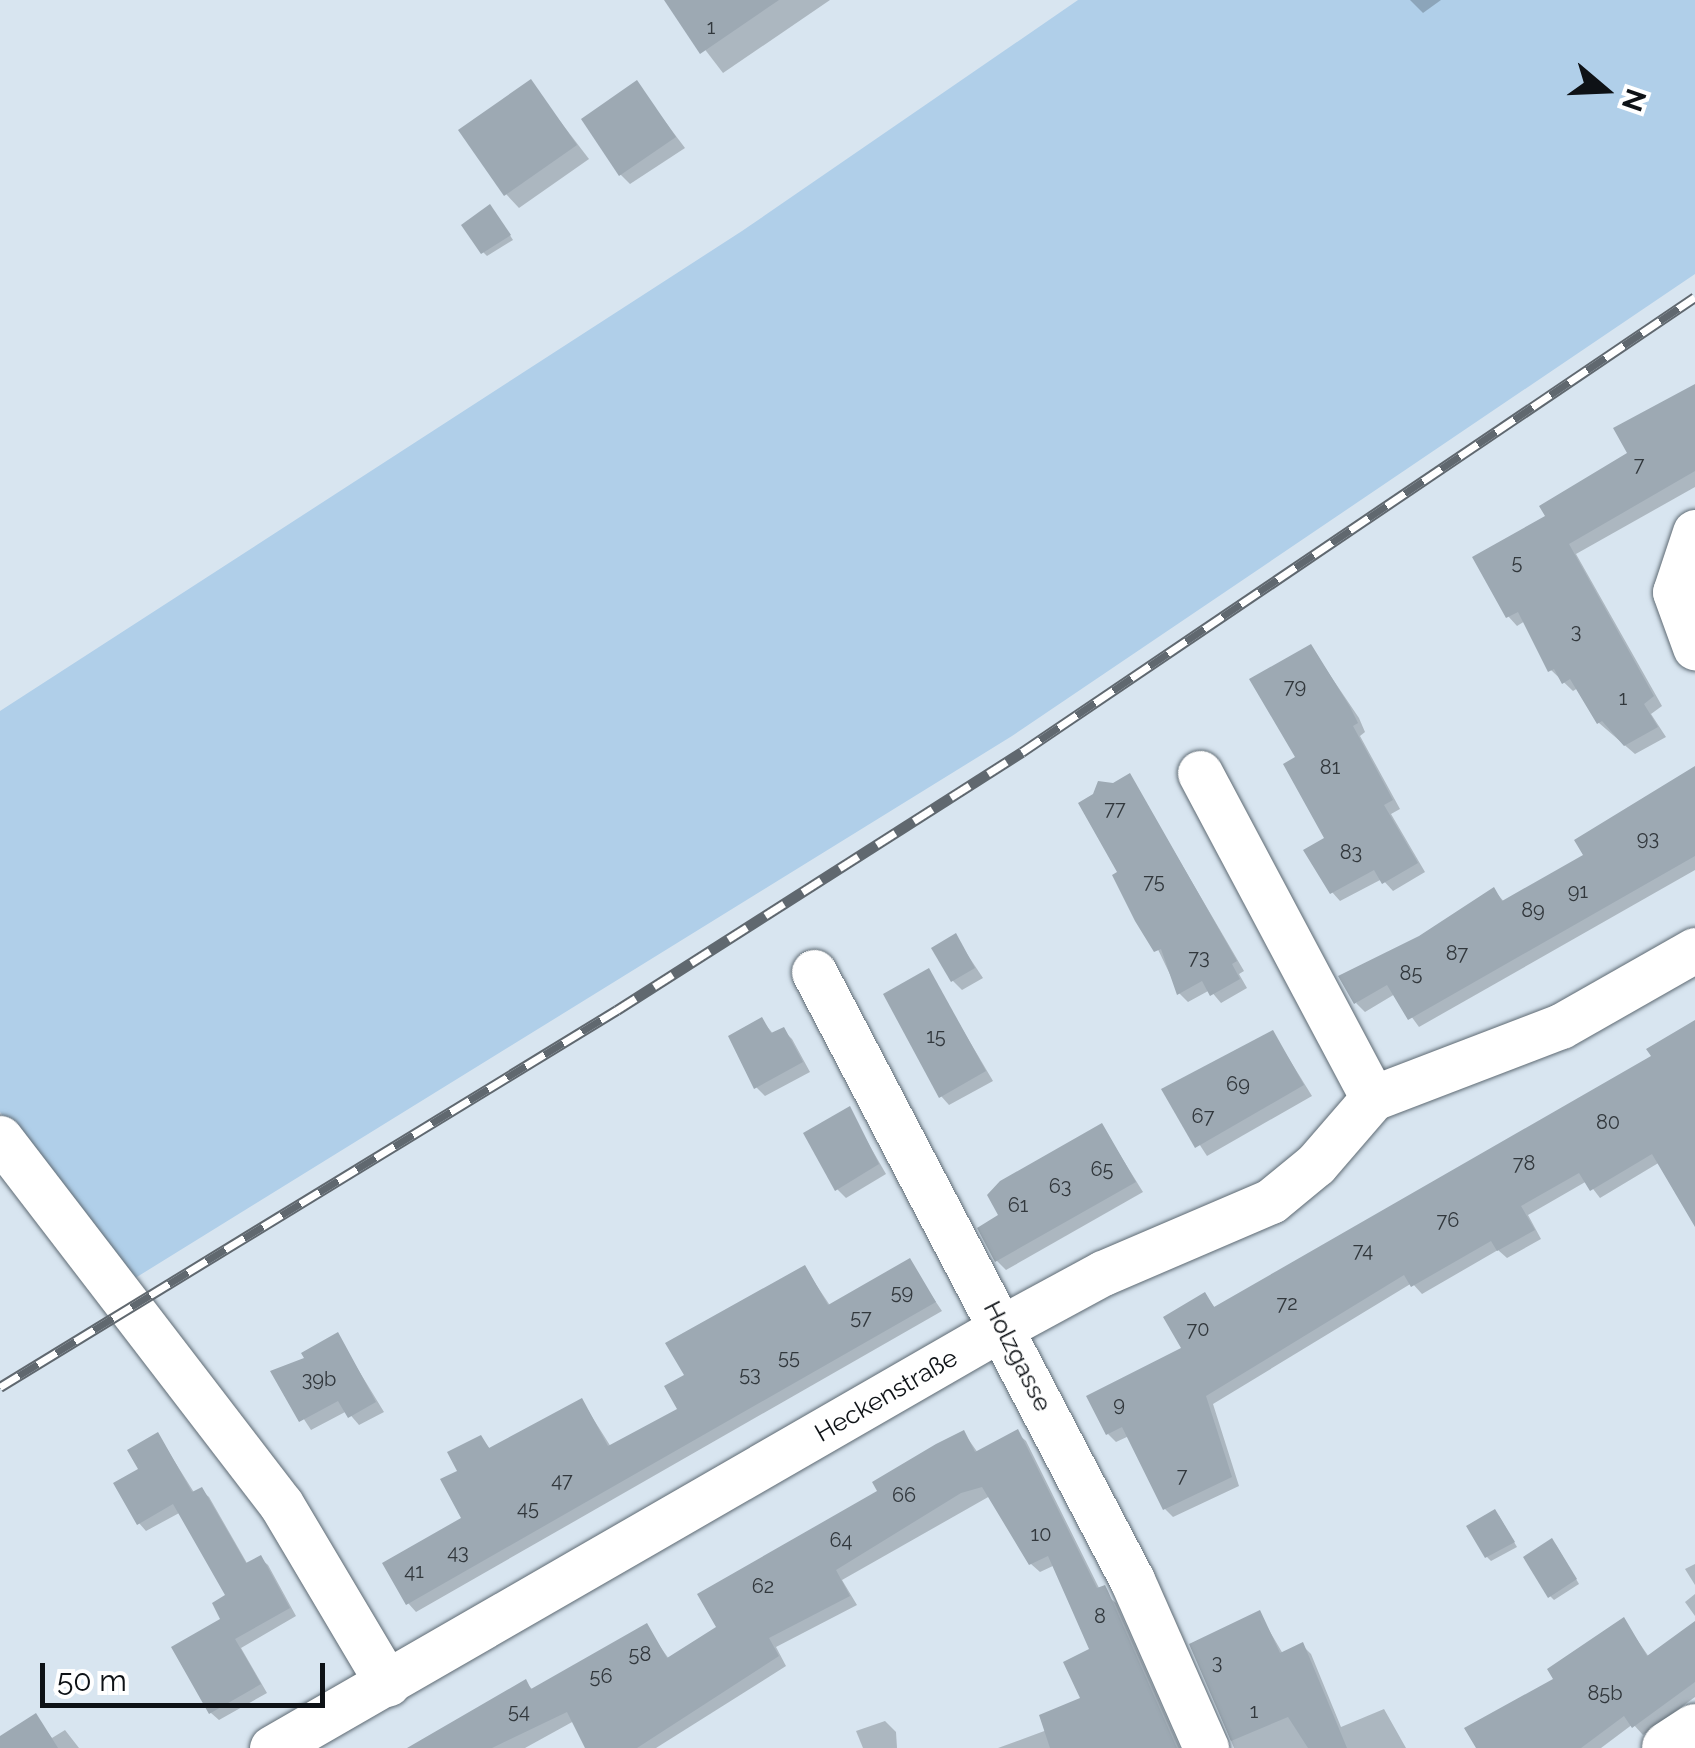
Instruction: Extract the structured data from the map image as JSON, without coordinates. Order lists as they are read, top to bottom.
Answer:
{
  "streets": {
    "street": ["Holzgasse", "Heckenstraße"]
  },
  "crossings": [
    ["Holzgasse", "Heckenstraße"]
  ],
  "house_numbers": [
    "1",
    "7",
    "5",
    "3",
    "79",
    "1",
    "81",
    "77",
    "93",
    "83",
    "75",
    "91",
    "89",
    "87",
    "73",
    "85",
    "15",
    "69",
    "67",
    "80",
    "78",
    "65",
    "63",
    "61",
    "76",
    "74",
    "59",
    "72",
    "57",
    "70",
    "55",
    "53",
    "39b",
    "9",
    "7",
    "47",
    "66",
    "45",
    "10",
    "64",
    "43",
    "41",
    "62",
    "8",
    "58",
    "3",
    "56",
    "85b",
    "54",
    "1"
  ],
  "scale_bar": "50 m",
  "north": "right"
}
